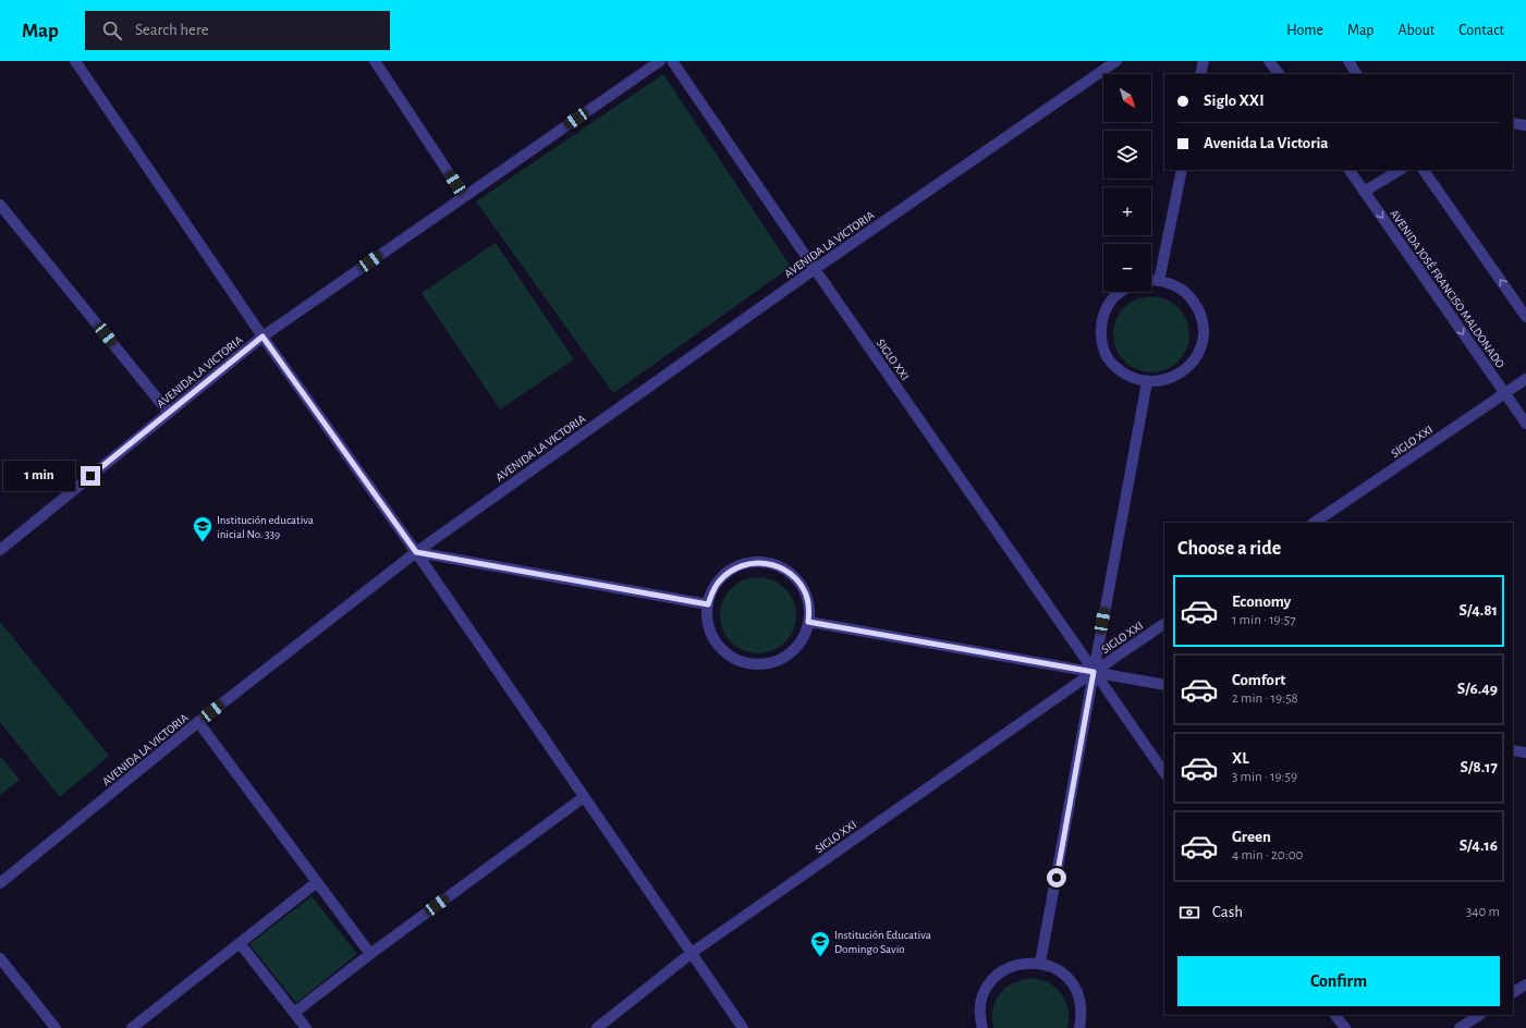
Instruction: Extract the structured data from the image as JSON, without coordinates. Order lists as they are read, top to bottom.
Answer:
{
  "streets": {
    "street": ["AVENIDA LA VICTORIA", "AVENIDA JOSÉ FRANCISO MALDONADO", "SIGLO XXI"]
  },
  "crossings": [
    ["AVENIDA LA VICTORIA", "SIGLO XXI"],
    ["AVENIDA JOSÉ FRANCISO MALDONADO", "SIGLO XXI"]
  ],
  "places": {
    "school or university": ["Institución educativa inicial No. 339", "Institución Educativa Domingo Savio"]
  },
  "north": "bottom right",
  "page": {
    "header": "Map",
    "search": "Search here",
    "nav": [
      "Home",
      "Map",
      "About",
      "Contact"
    ],
    "map_buttons": ["+", "−"],
    "banner": ["Siglo XXI", "Avenida La Victoria"],
    "bubble": "1 min",
    "heading": "Choose a ride",
    "list": [
      {
        "name": "Economy",
        "note": "1 min · 19:57",
        "value": "S/4.81"
      },
      {
        "name": "Comfort",
        "note": "2 min · 19:58",
        "value": "S/6.49"
      },
      {
        "name": "XL",
        "note": "3 min · 19:59",
        "value": "S/8.17"
      },
      {
        "name": "Green",
        "note": "4 min · 20:00",
        "value": "S/4.16"
      }
    ],
    "pay": ["Cash", "340 m"],
    "buttons": "Confirm"
  }
}
